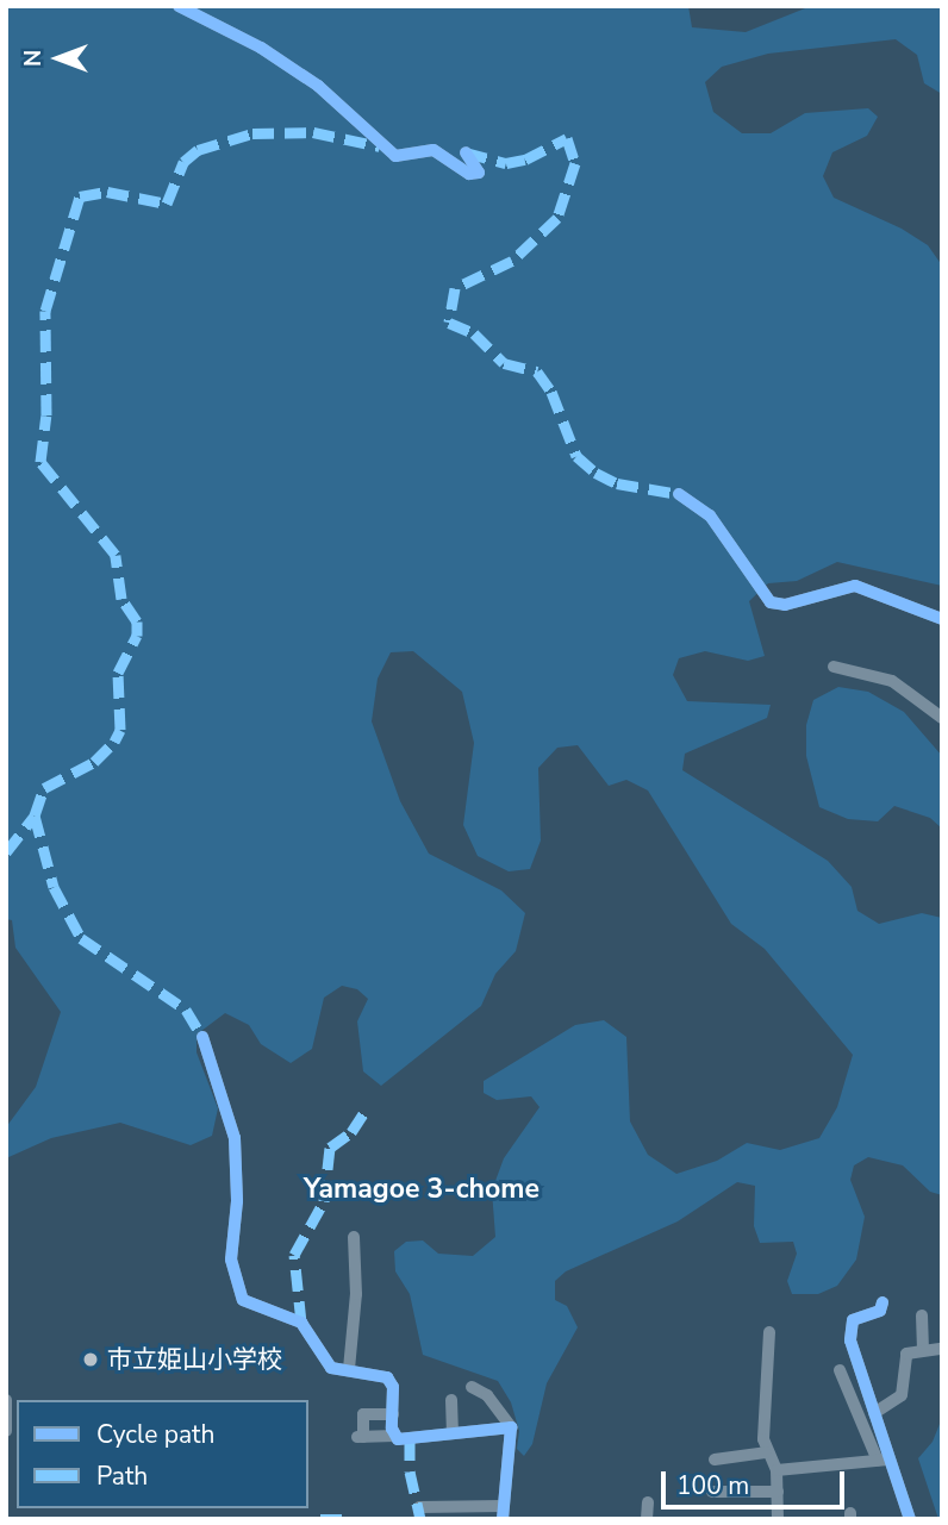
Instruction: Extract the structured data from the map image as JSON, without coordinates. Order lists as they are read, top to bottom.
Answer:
{
  "districts": ["Yamagoe 3-chome"],
  "places": ["市立姫山小学校"],
  "legend": ["Cycle path", "Path"],
  "scale_bar": "100 m",
  "north": "left"
}
